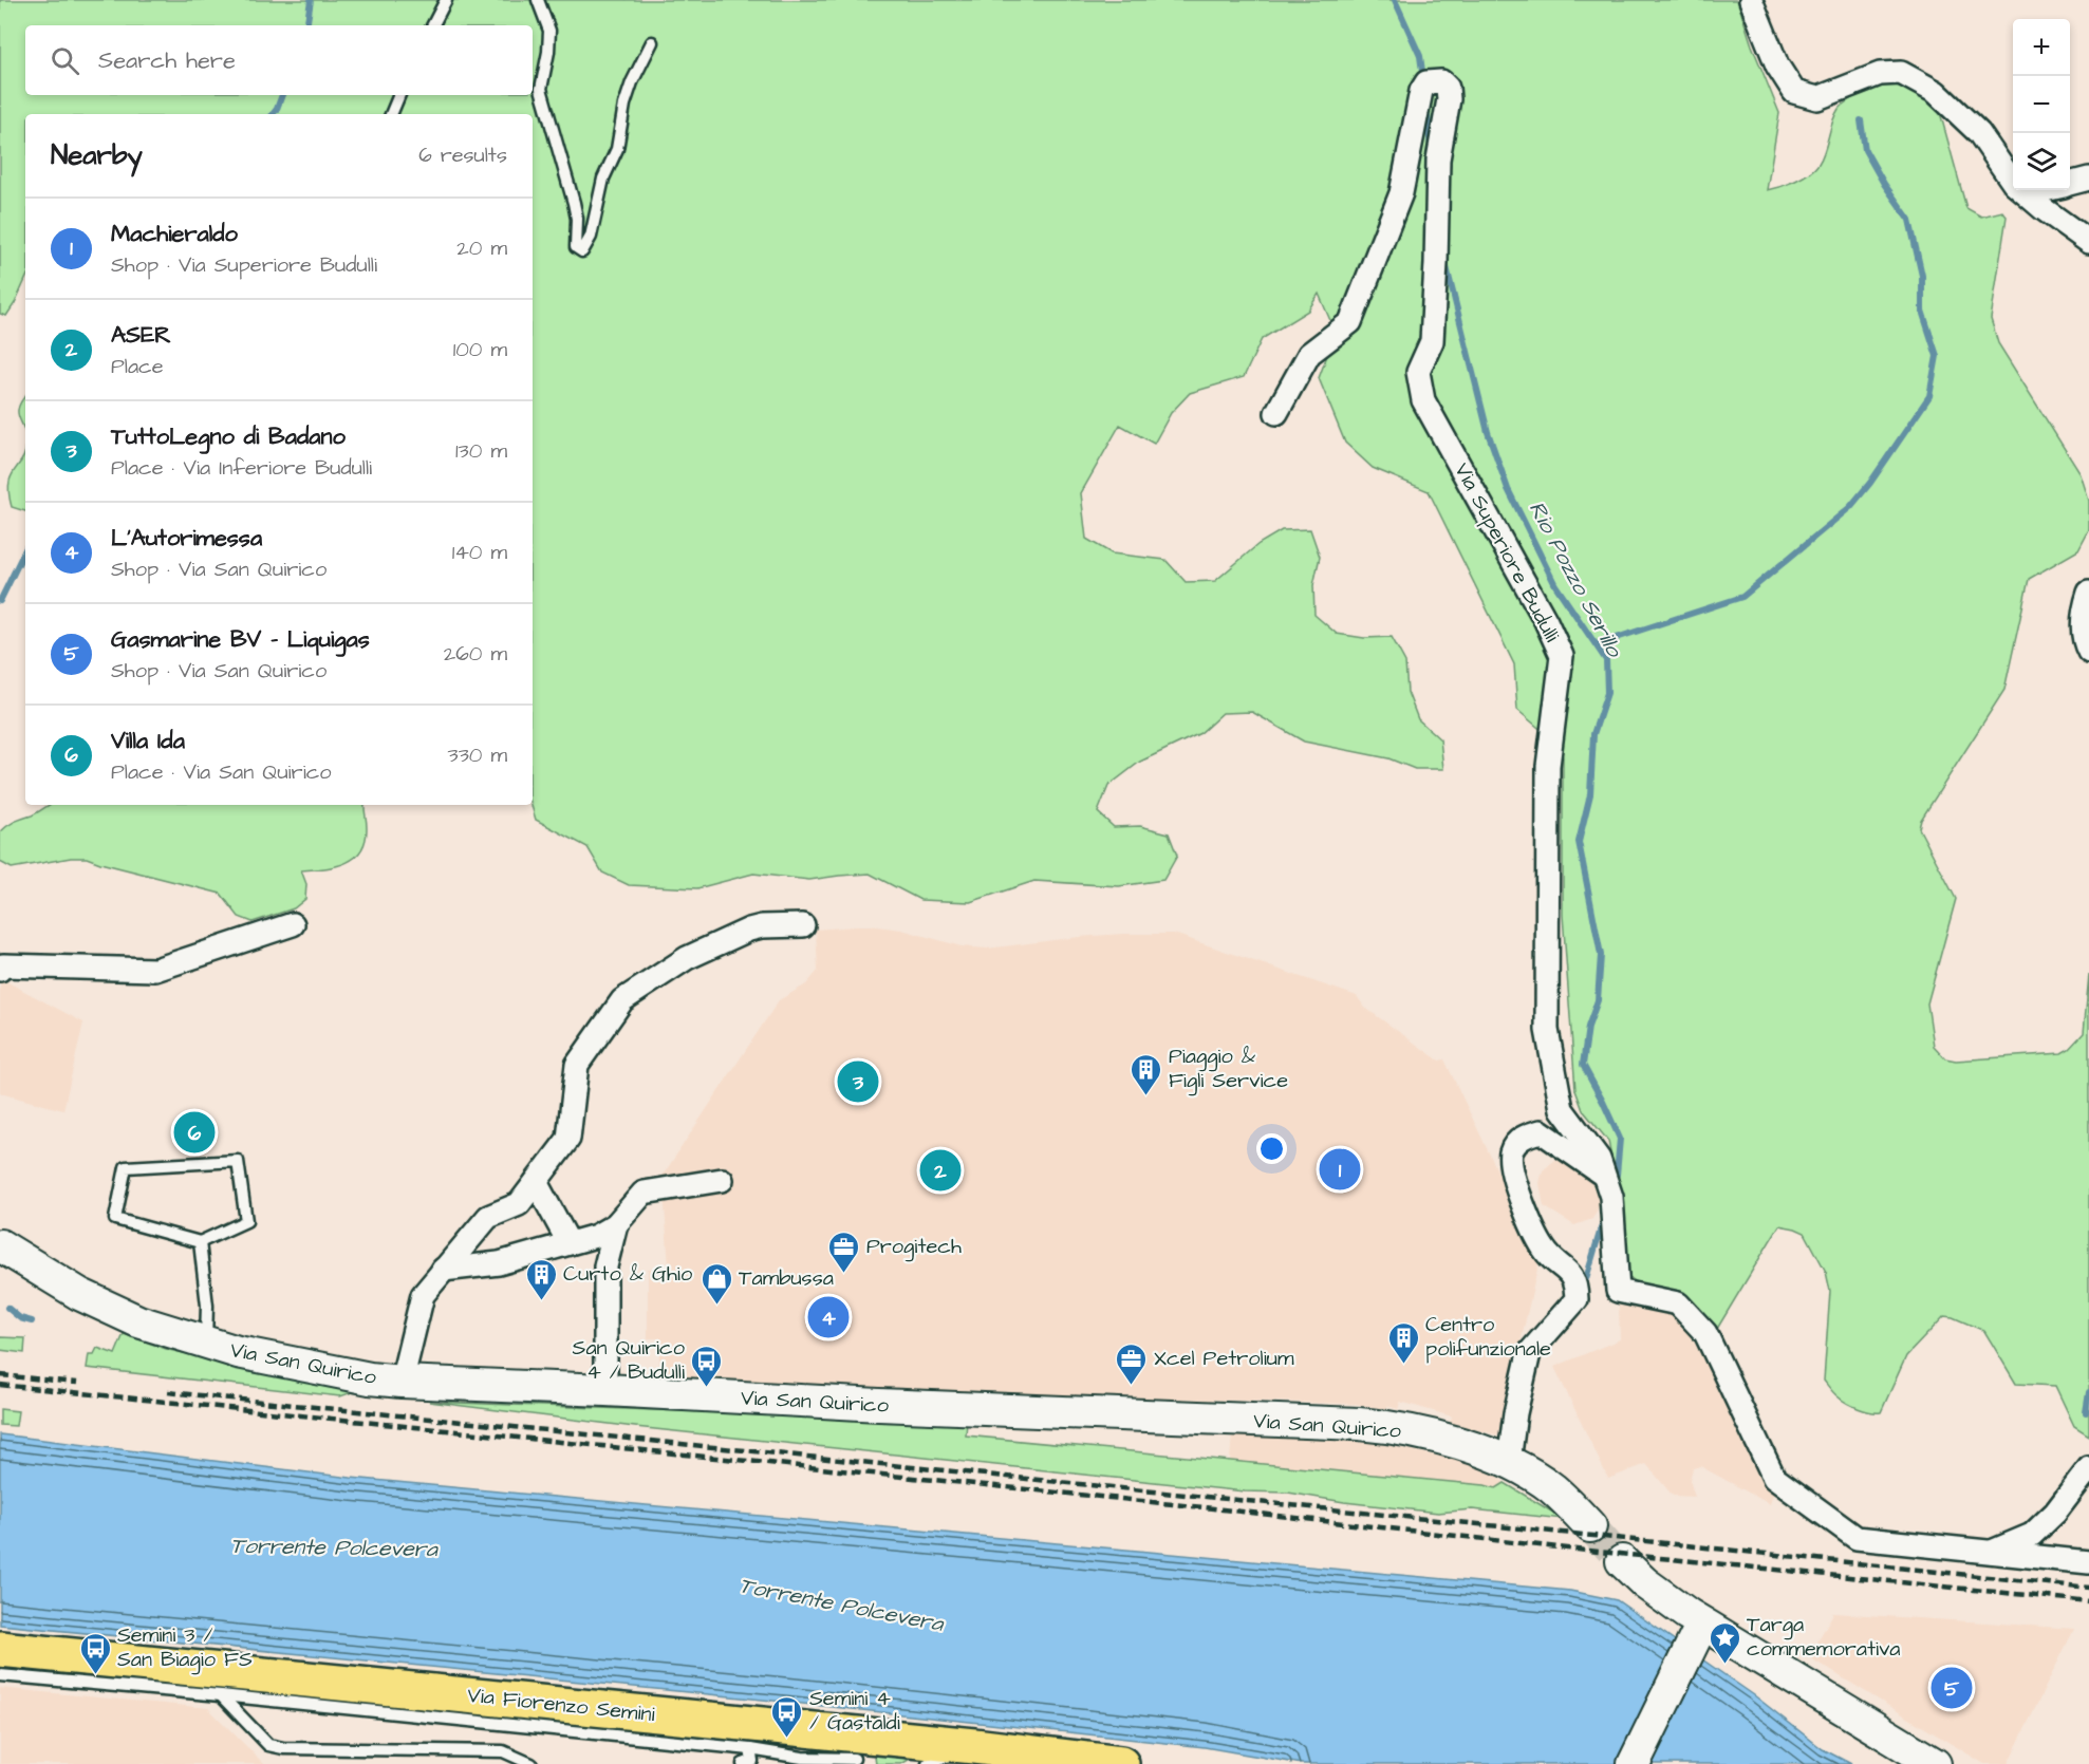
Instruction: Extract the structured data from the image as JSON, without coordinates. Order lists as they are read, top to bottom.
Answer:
{
  "streets": {
    "main road": ["Via San Quirico", "Via Fiorenzo Semini"],
    "street": ["Via Superiore Budulli"]
  },
  "water": ["Rio Pozzo Serillo", "Torrente Polcevera"],
  "places": {
    "building": ["Piaggio & Figli Service", "Curto & Ghio", "Centro polifunzionale"],
    "office": ["Progitech", "Xcel Petrolium"],
    "shop": ["Tambussa"],
    "bus stop": ["San Quirico 4 / Budulli", "Semini 3 / San Biagio FS", "Semini 4 / Gastaldi"],
    "place": ["Targa commemorativa"]
  },
  "page": {
    "map_buttons": ["+", "−"],
    "search": "Search here",
    "heading": ["Nearby", "6 results"],
    "list": [
      {
        "mark": "1",
        "name": "Machieraldo",
        "note": "Shop · Via Superiore Budulli",
        "value": "20 m"
      },
      {
        "mark": "2",
        "name": "ASER",
        "note": "Place",
        "value": "100 m"
      },
      {
        "mark": "3",
        "name": "TuttoLegno di Badano",
        "note": "Place · Via Inferiore Budulli",
        "value": "130 m"
      },
      {
        "mark": "4",
        "name": "L'Autorimessa",
        "note": "Shop · Via San Quirico",
        "value": "140 m"
      },
      {
        "mark": "5",
        "name": "Gasmarine BV - Liquigas",
        "note": "Shop · Via San Quirico",
        "value": "260 m"
      },
      {
        "mark": "6",
        "name": "Villa Ida",
        "note": "Place · Via San Quirico",
        "value": "330 m"
      }
    ],
    "pins": [
      "3",
      "6",
      "1",
      "2",
      "4",
      "5"
    ]
  }
}
